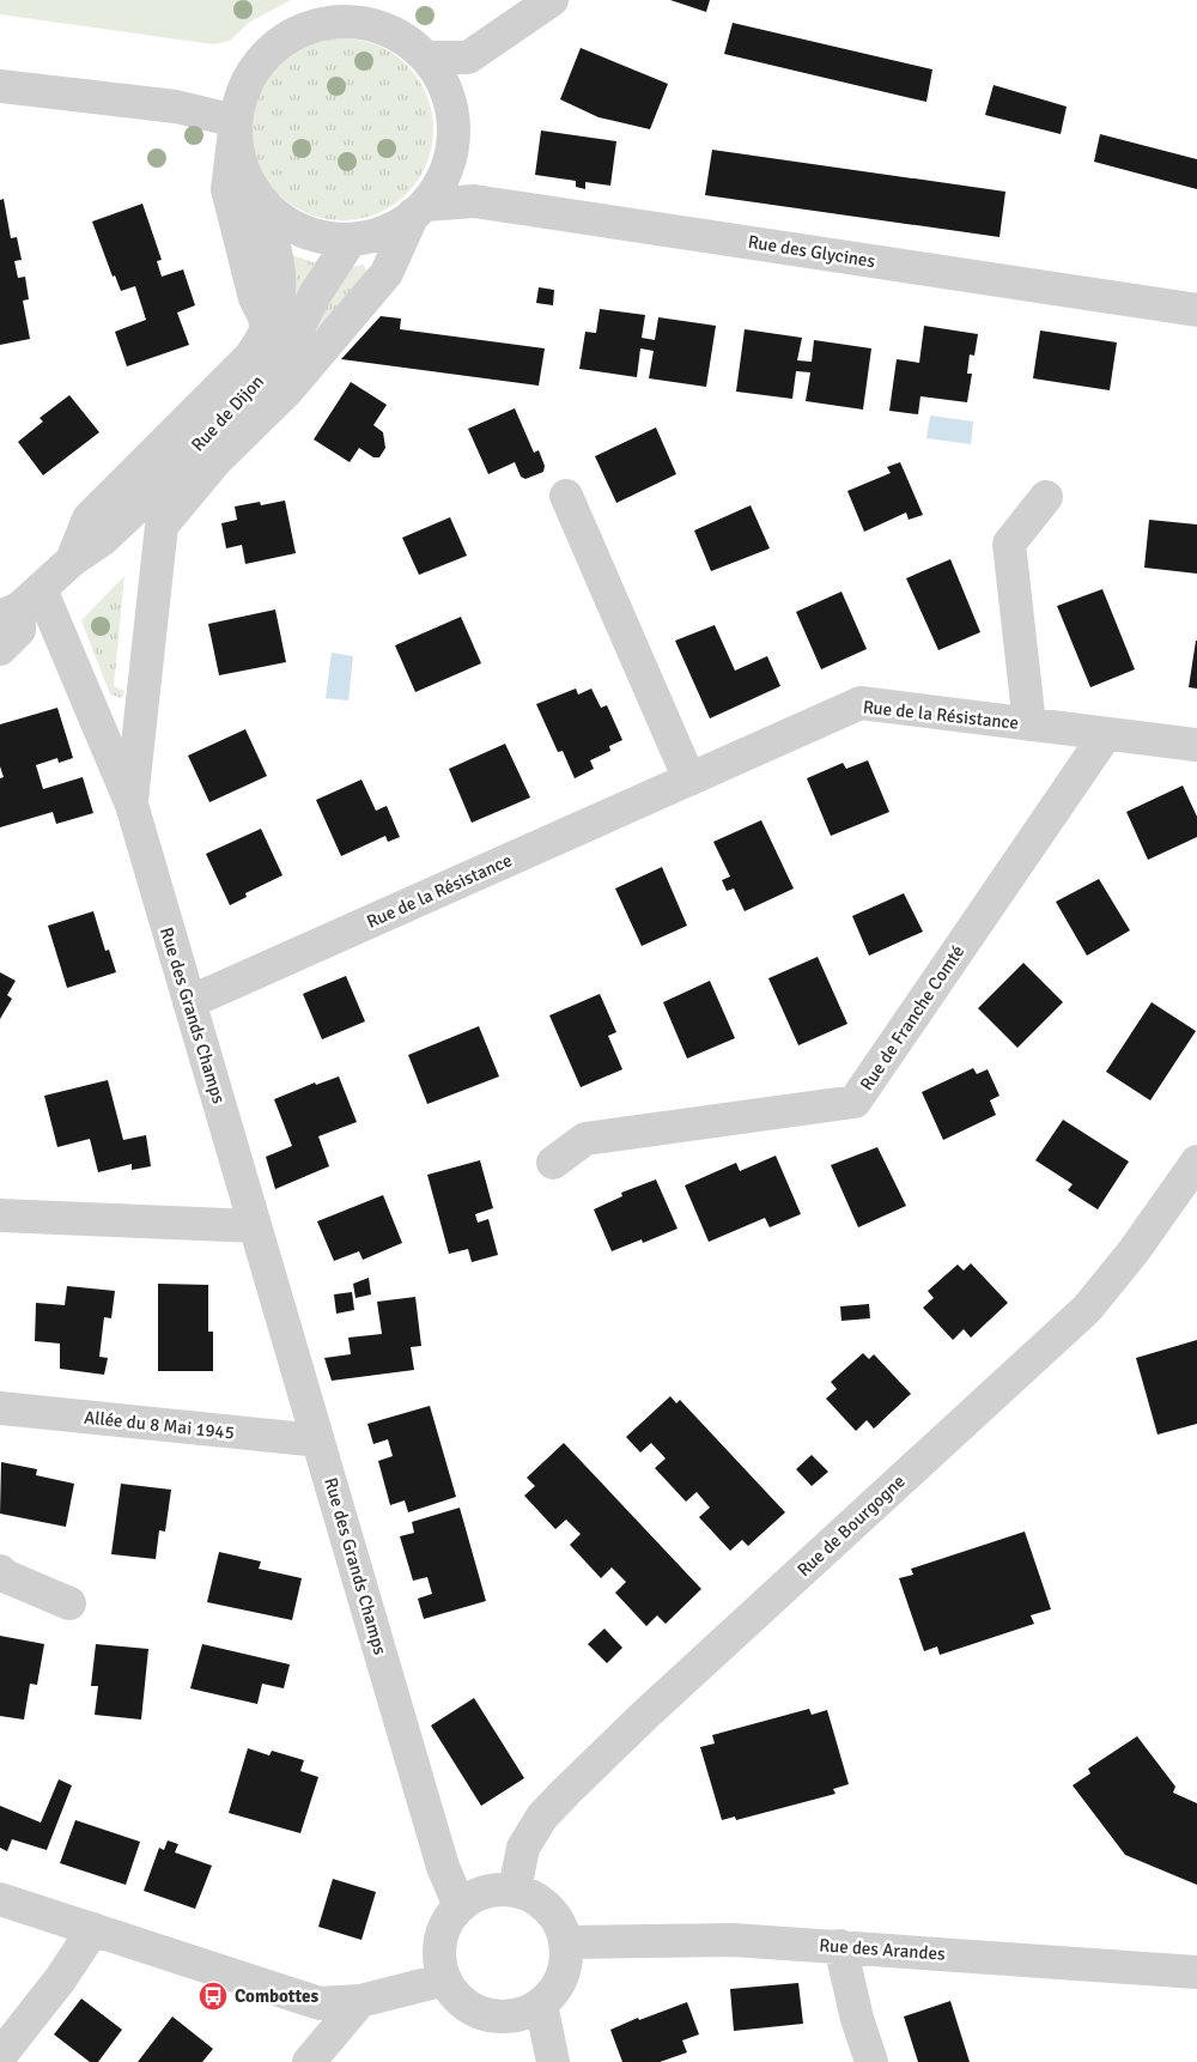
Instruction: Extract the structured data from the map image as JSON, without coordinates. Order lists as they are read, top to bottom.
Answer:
{
  "streets": {
    "street": [
      "Rue des Glycines",
      "Rue de Dijon",
      "Rue de la Résistance",
      "Rue des Grands Champs",
      "Rue de Franche Comté",
      "Allée du 8 Mai 1945",
      "Rue de Bourgogne",
      "Rue des Arandes"
    ]
  },
  "crossings": [
    ["Rue des Glycines", "Rue de Dijon"],
    ["Rue de Dijon", "Rue des Grands Champs"],
    ["Rue de la Résistance", "Rue des Grands Champs"],
    ["Rue de la Résistance", "Rue de Franche Comté"],
    ["Rue des Grands Champs", "Allée du 8 Mai 1945"],
    ["Rue des Grands Champs", "Rue de Bourgogne"],
    ["Rue des Grands Champs", "Rue des Arandes"],
    ["Rue de Bourgogne", "Rue des Arandes"]
  ],
  "places": {
    "bus stop": ["Combottes"]
  }
}
